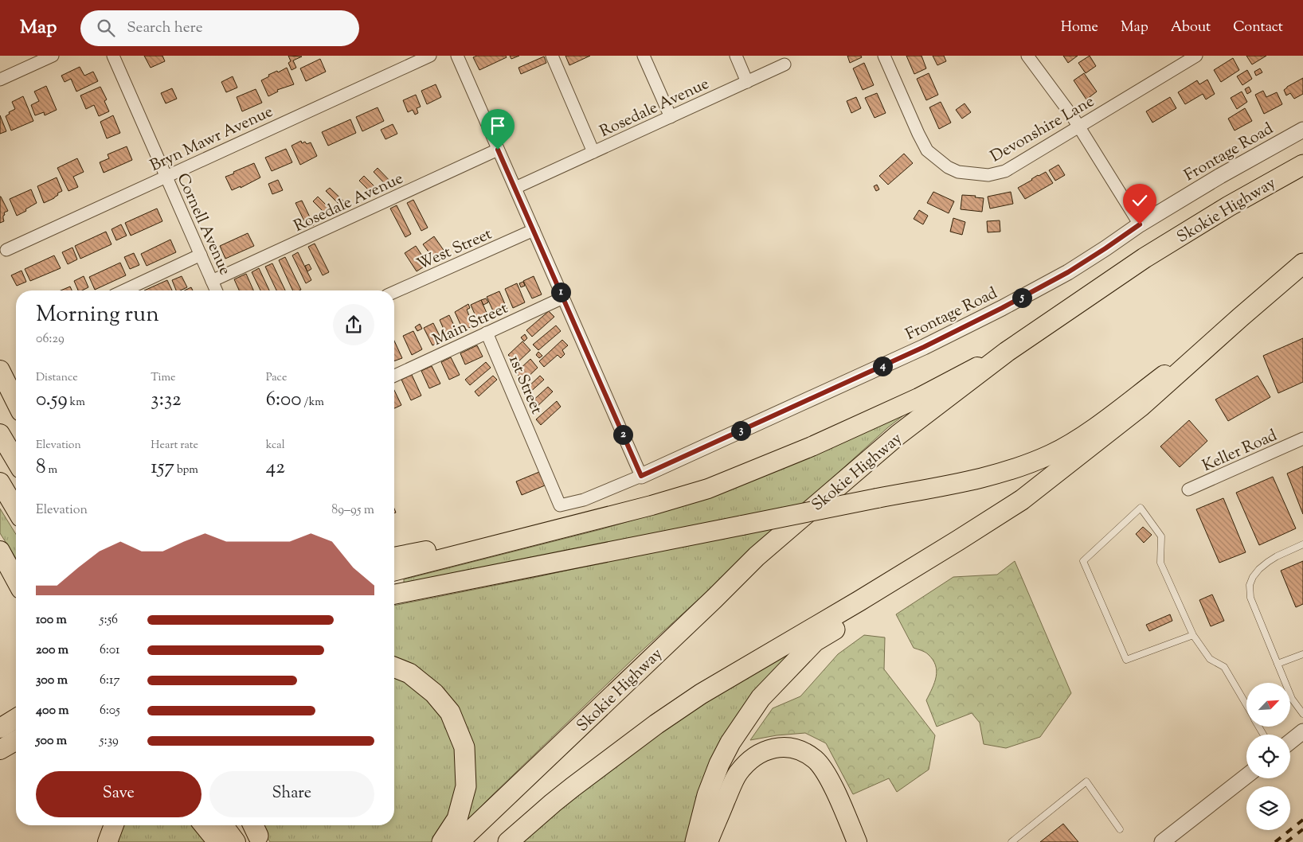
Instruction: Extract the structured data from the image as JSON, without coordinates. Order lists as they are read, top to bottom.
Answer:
{
  "streets": {
    "highway": ["Skokie Highway"],
    "street": [
      "Rosedale Avenue",
      "Devonshire Lane",
      "Bryn Mawr Avenue",
      "Frontage Road",
      "Cornell Avenue",
      "West Street",
      "Main Street",
      "1st Street",
      "Keller Road"
    ]
  },
  "crossings": [
    ["Rosedale Avenue", "Cornell Avenue"],
    ["Bryn Mawr Avenue", "Cornell Avenue"],
    ["Frontage Road", "1st Street"],
    ["Main Street", "1st Street"]
  ],
  "north": "top right",
  "page": {
    "header": "Map",
    "search": "Search here",
    "nav": [
      "Home",
      "Map",
      "About",
      "Contact"
    ],
    "pins": [
      "1",
      "5",
      "4",
      "3",
      "2"
    ],
    "heading": ["Morning run", "06:29"],
    "stats": [
      ["Distance", "0.59 km"],
      ["Time", "3:32"],
      ["Pace", "6:00 /km"],
      ["Elevation", "8 m"],
      ["Heart rate", "157 bpm"],
      ["kcal", "42"]
    ],
    "chart": ["Elevation", "89–95 m"],
    "list": [
      {
        "name": "100 m",
        "note": "5:56"
      },
      {
        "name": "200 m",
        "note": "6:01"
      },
      {
        "name": "300 m",
        "note": "6:17"
      },
      {
        "name": "400 m",
        "note": "6:05"
      },
      {
        "name": "500 m",
        "note": "5:39"
      }
    ],
    "buttons": ["Save", "Share"]
  }
}
